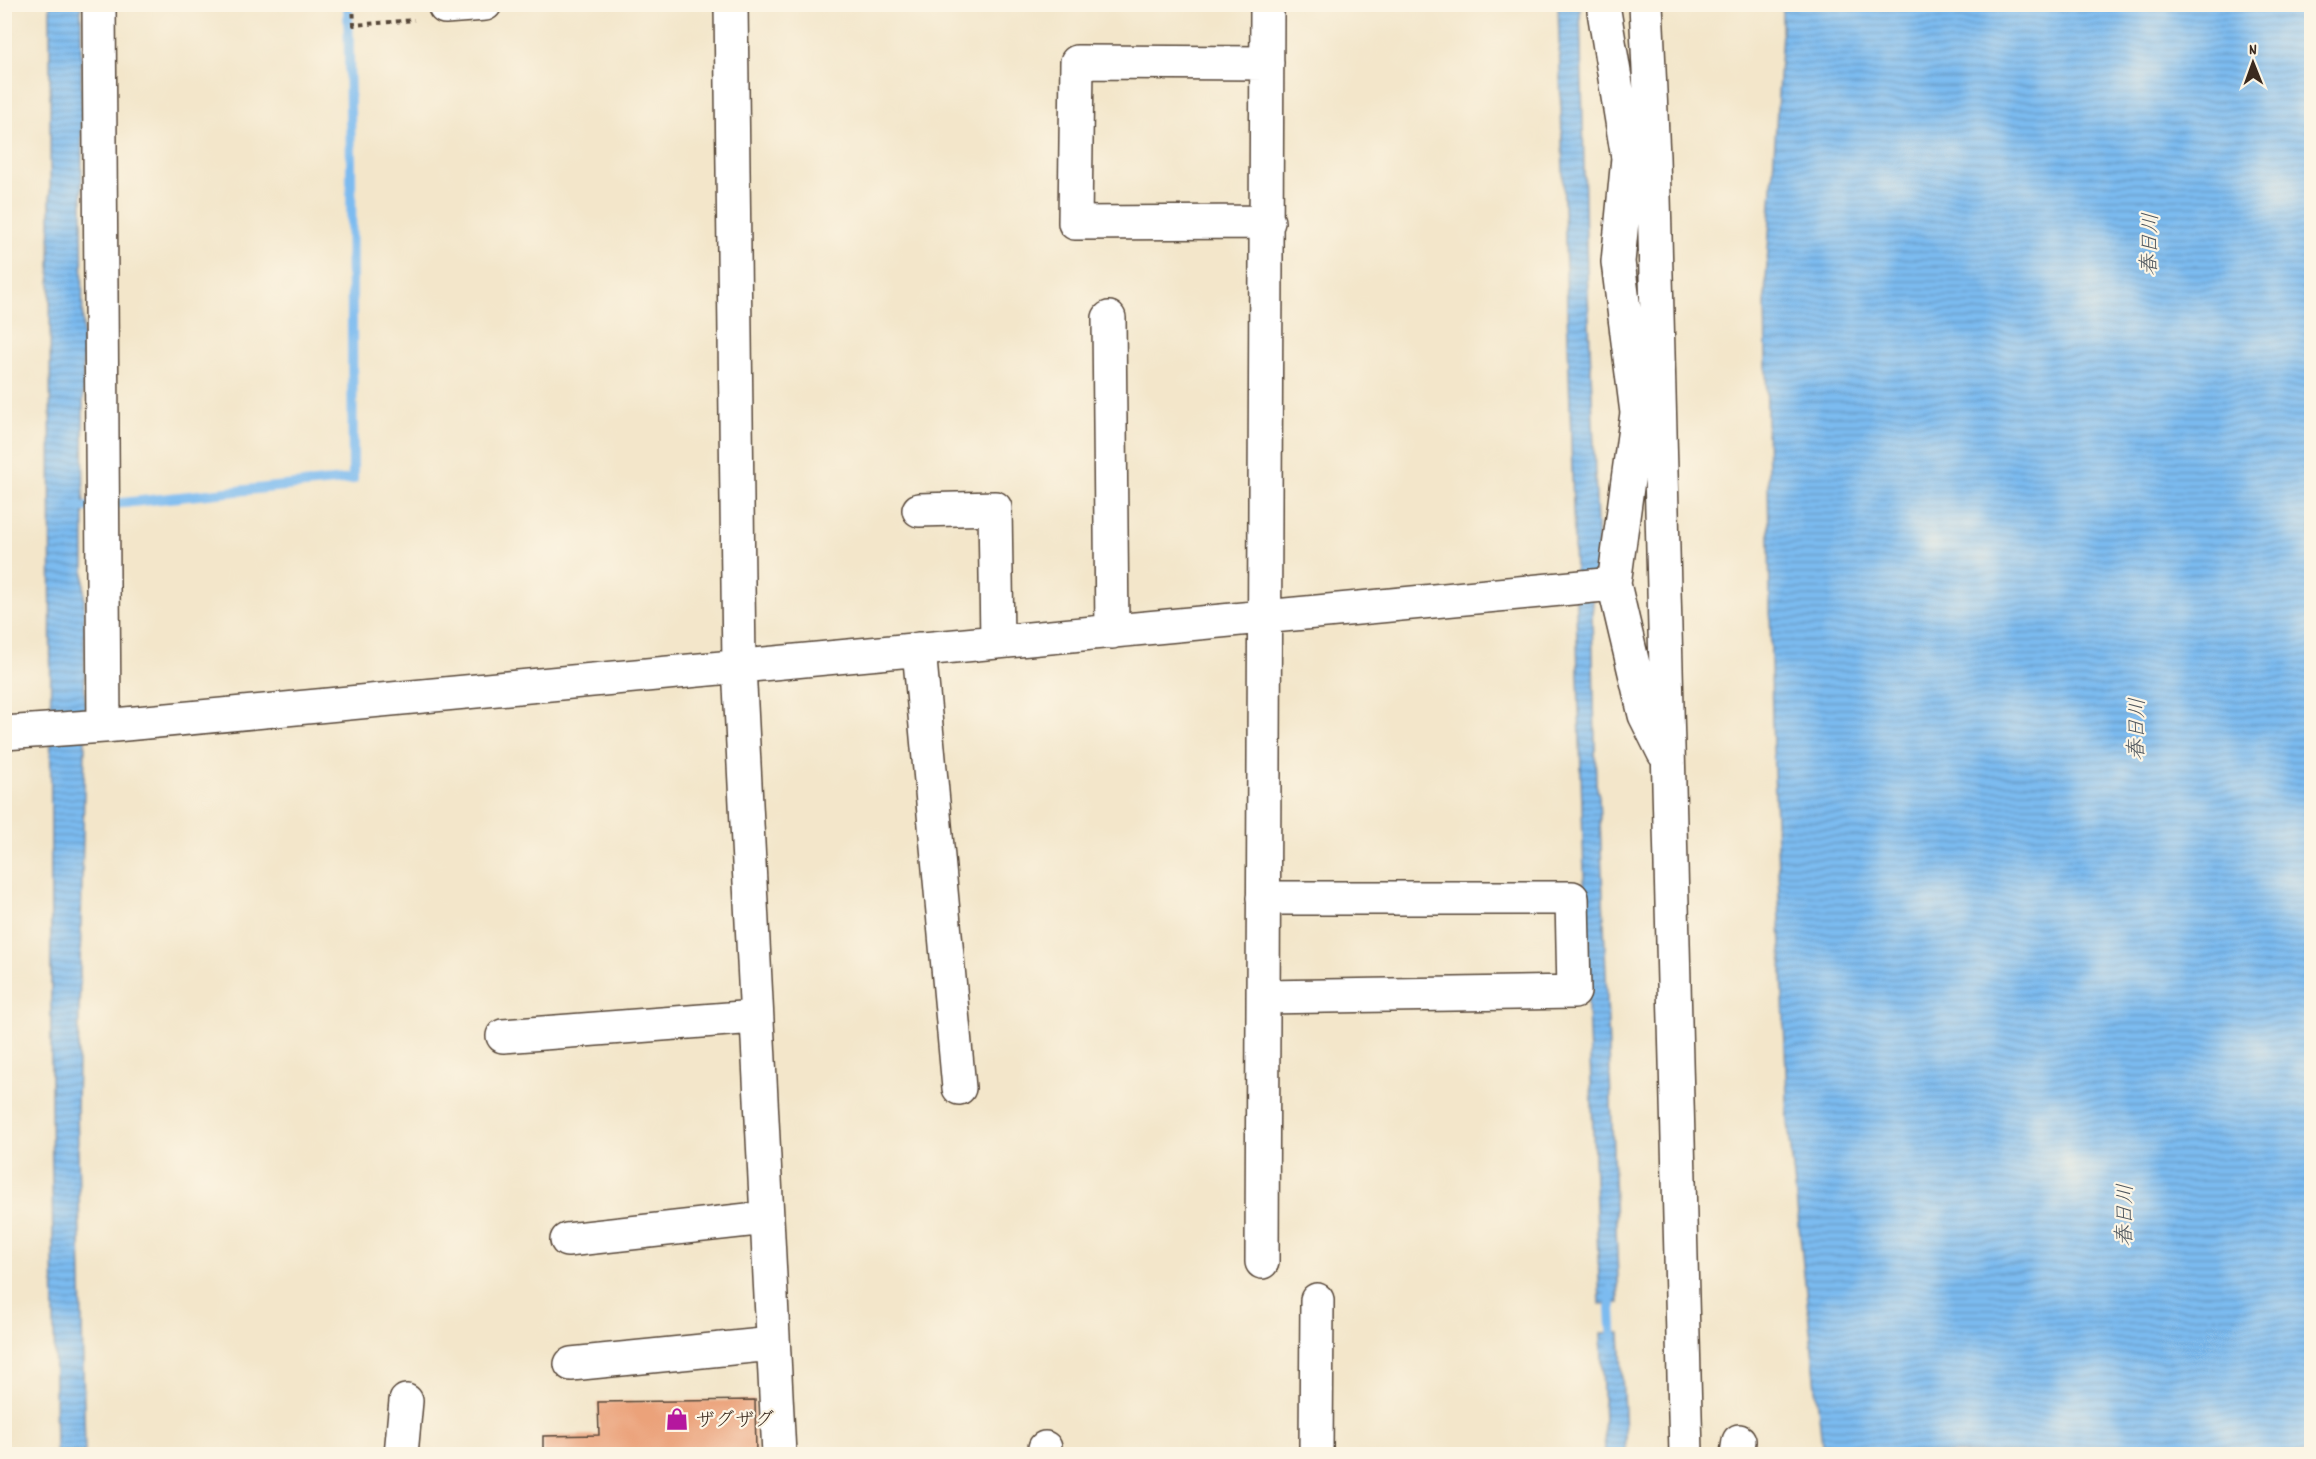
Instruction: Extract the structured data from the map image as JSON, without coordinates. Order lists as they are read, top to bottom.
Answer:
{
  "water": ["春日川"],
  "places": {
    "shop": ["ザグザグ"]
  },
  "north": "top"
}
